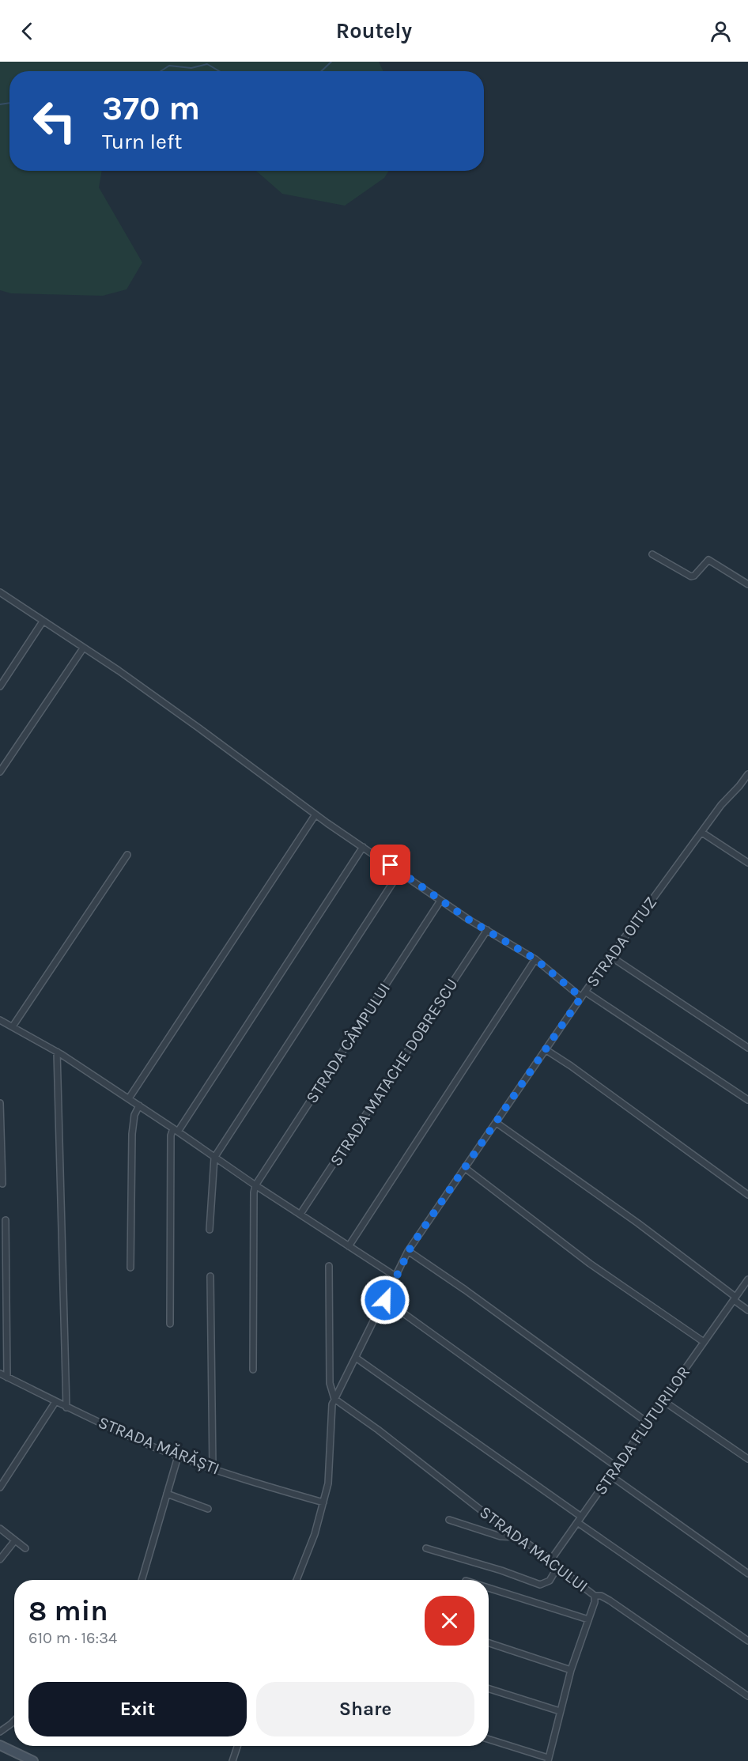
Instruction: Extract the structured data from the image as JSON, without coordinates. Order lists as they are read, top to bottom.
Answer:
{
  "streets": {
    "street": [
      "STRADA OITUZ",
      "STRADA CÂMPULUI",
      "STRADA MATACHE DOBRESCU",
      "STRADA FLUTURILOR",
      "STRADA MĂRĂȘTI",
      "STRADA MACULUI"
    ]
  },
  "crossings": [
    ["STRADA OITUZ", "STRADA MĂRĂȘTI"],
    ["STRADA OITUZ", "STRADA MACULUI"],
    ["STRADA FLUTURILOR", "STRADA MACULUI"]
  ],
  "page": {
    "header": "Routely",
    "turn": ["370 m", "Turn left"],
    "heading": ["8 min", "610 m · 16:34"],
    "buttons": ["Exit", "Share"]
  }
}
